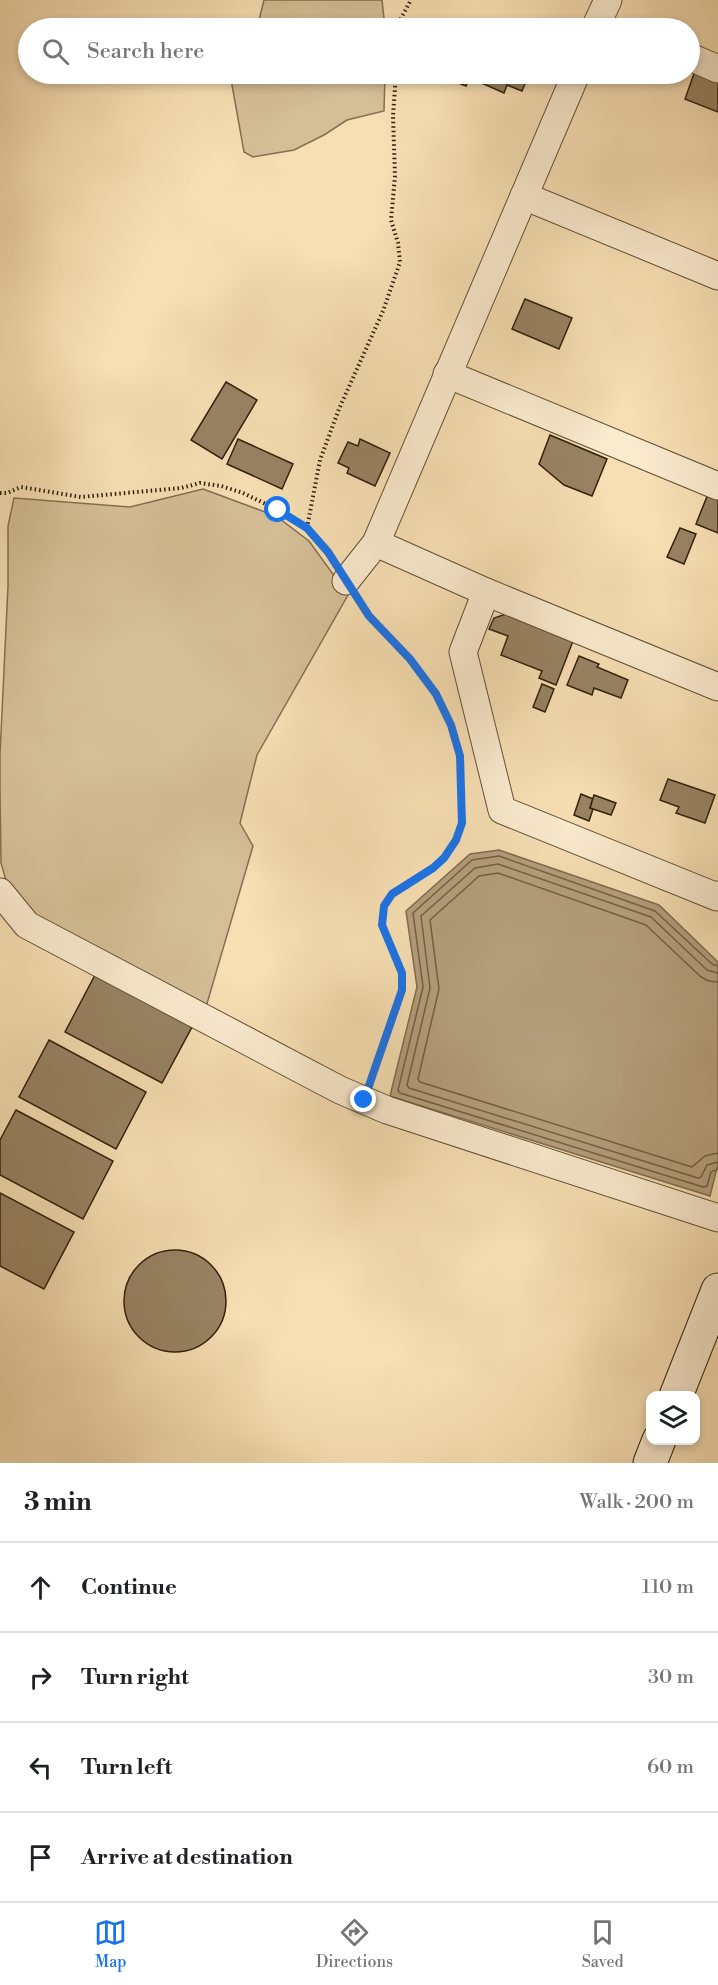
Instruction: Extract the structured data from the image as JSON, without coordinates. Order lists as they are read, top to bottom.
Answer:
{
  "page": {
    "search": "Search here",
    "heading": ["3 min", "Walk · 200 m"],
    "list": [
      ["Continue", "110 m"],
      ["Turn right", "30 m"],
      ["Turn left", "60 m"],
      "Arrive at destination"
    ],
    "nav": ["Map", "Directions", "Saved"]
  }
}
